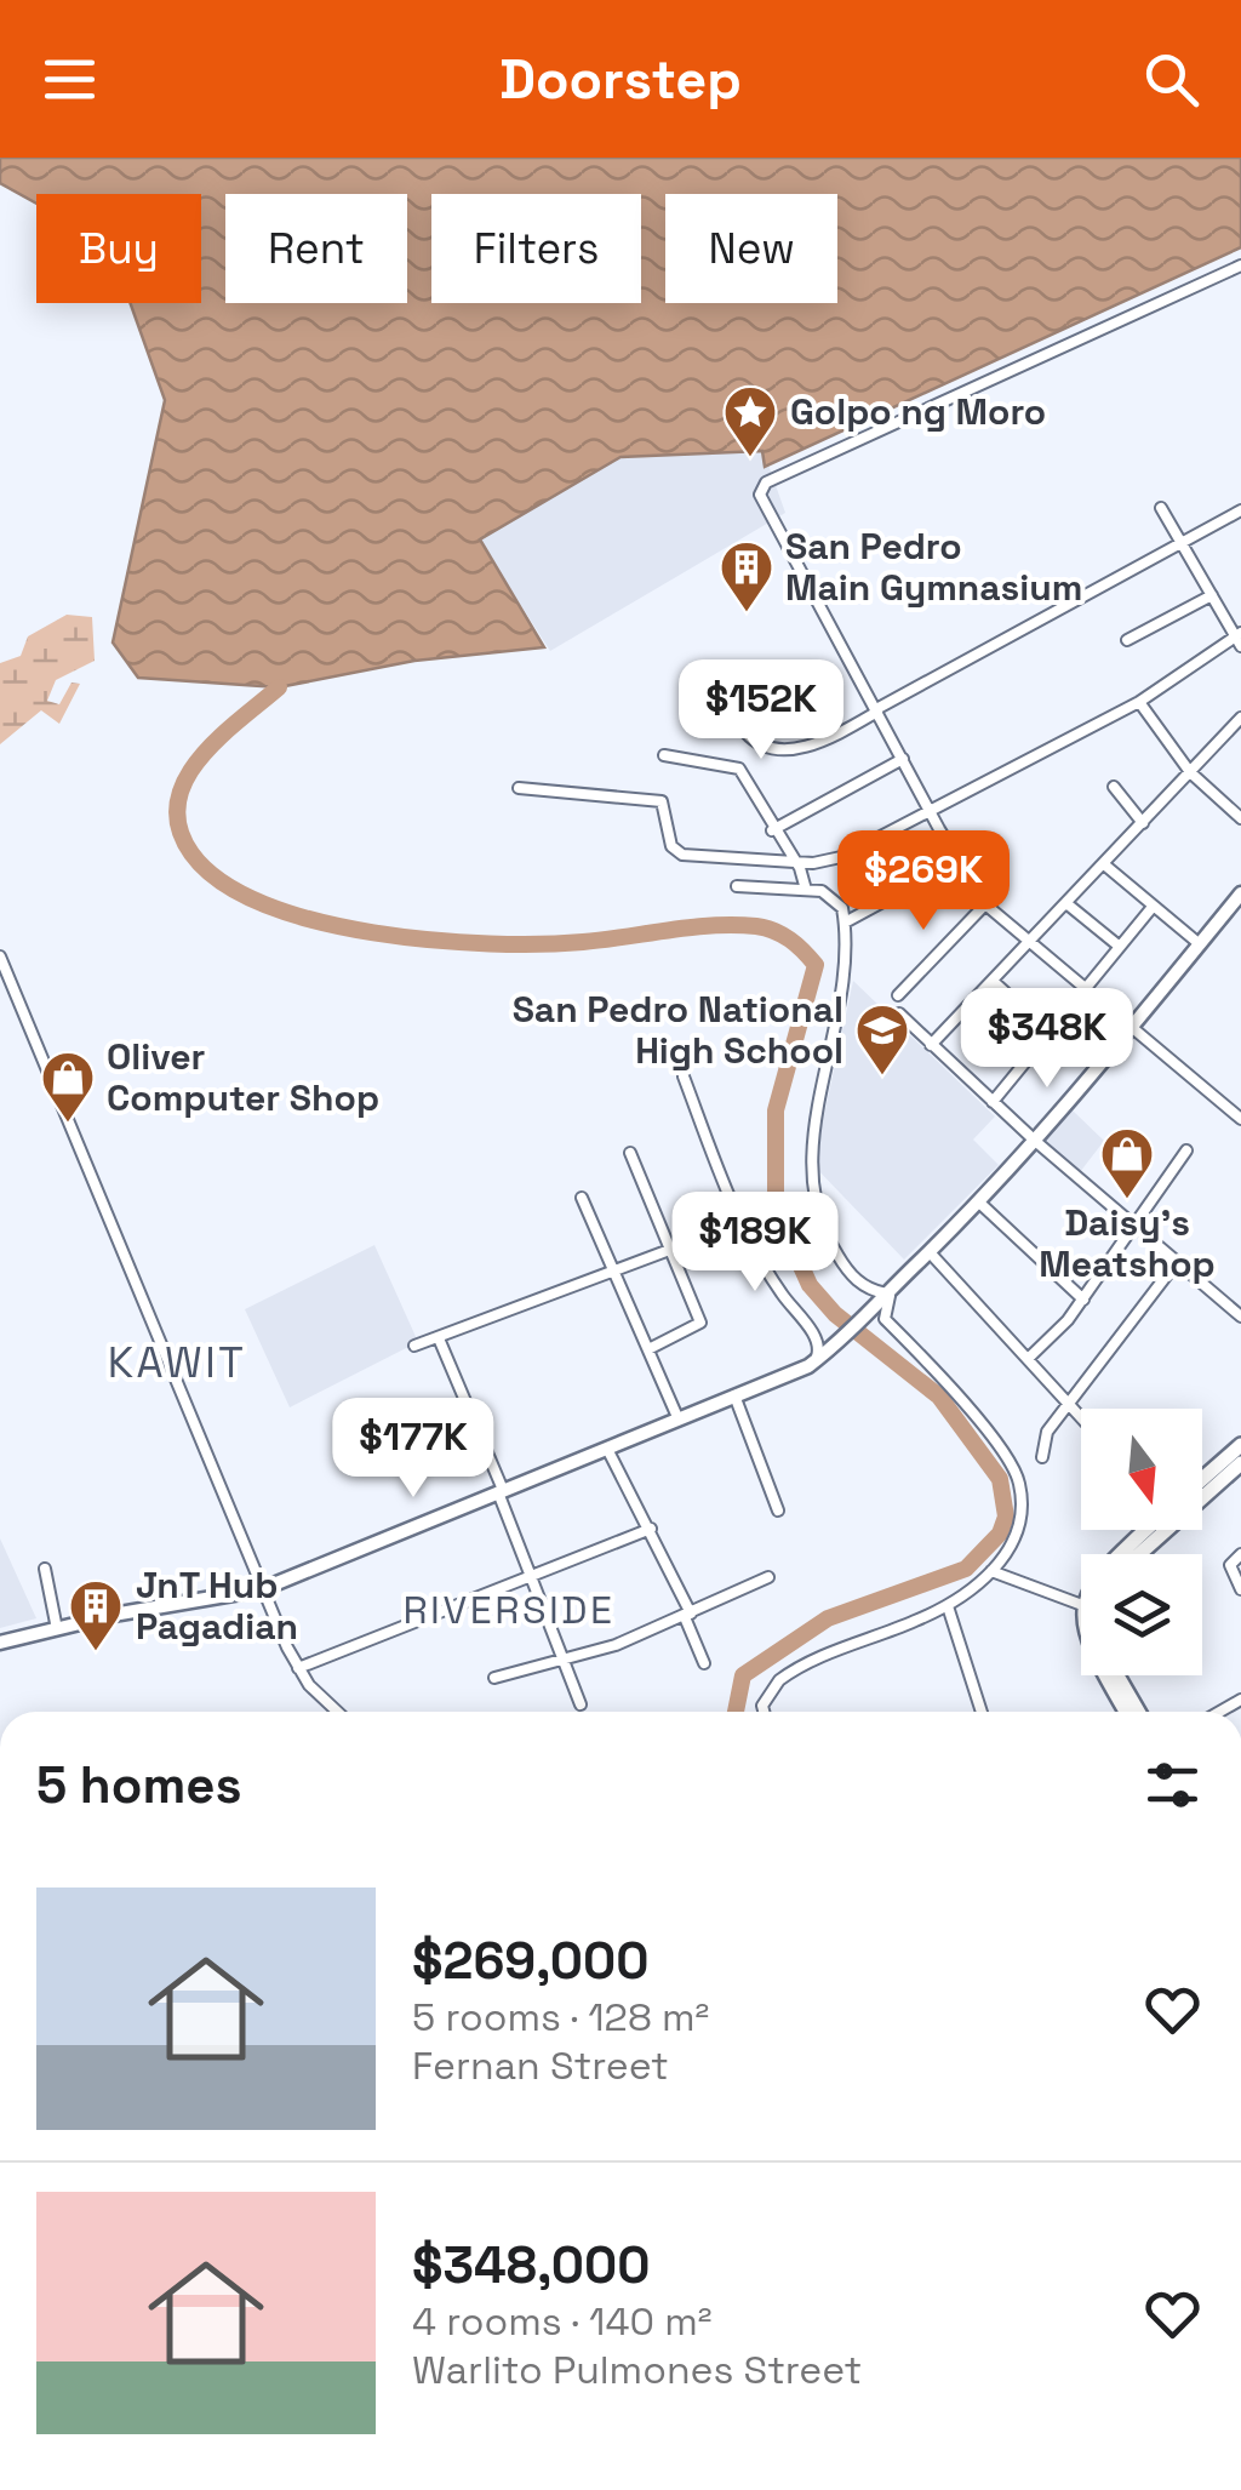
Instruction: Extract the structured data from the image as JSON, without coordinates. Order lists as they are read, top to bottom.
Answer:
{
  "districts": ["KAWIT", "RIVERSIDE"],
  "places": {
    "place": ["Golpo ng Moro"],
    "building": ["San Pedro Main Gymnasium", "JnT Hub Pagadian"],
    "school or university": ["San Pedro National High School"],
    "shop": ["Oliver Computer Shop", "Daisy's Meatshop"]
  },
  "north": "bottom",
  "page": {
    "header": "Doorstep",
    "chip": [
      "Buy",
      "Rent",
      "Filters",
      "New"
    ],
    "price": [
      "$152K",
      "$269K",
      "$348K",
      "$189K",
      "$177K"
    ],
    "heading": "5 homes",
    "list": [
      {
        "name": "$269,000",
        "note": "5 rooms · 128 m² · Fernan Street"
      },
      {
        "name": "$348,000",
        "note": "4 rooms · 140 m² · Warlito Pulmones Street"
      }
    ]
  }
}
